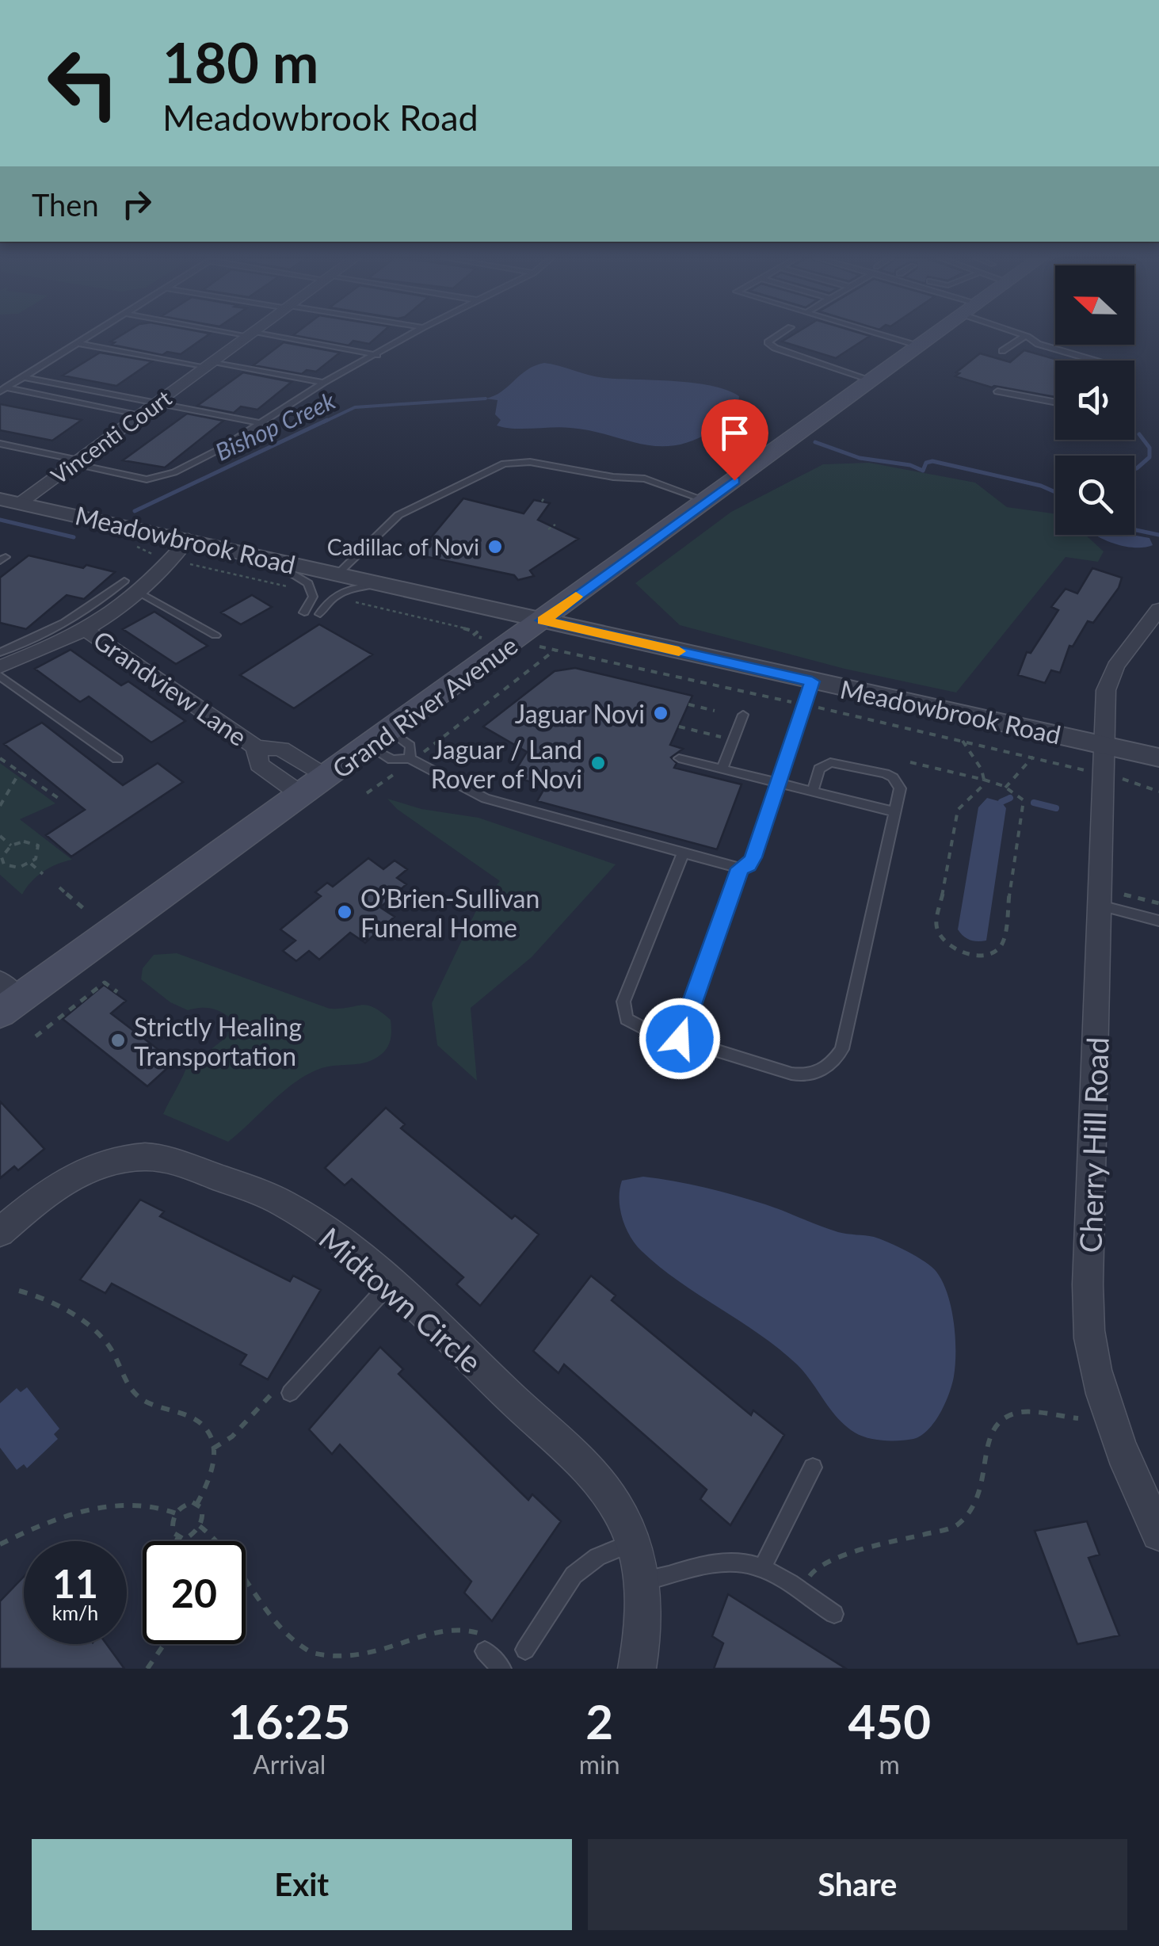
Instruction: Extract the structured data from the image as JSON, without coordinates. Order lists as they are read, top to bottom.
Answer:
{
  "streets": {
    "main road": ["Grand River Avenue"],
    "street": [
      "Vincenti Court",
      "Meadowbrook Road",
      "Grandview Lane",
      "Cherry Hill Road",
      "Midtown Circle"
    ]
  },
  "crossings": [
    ["Vincenti Court", "Meadowbrook Road"],
    ["Meadowbrook Road", "Grand River Avenue"],
    ["Meadowbrook Road", "Cherry Hill Road"],
    ["Grandview Lane", "Grand River Avenue"]
  ],
  "water": ["Bishop Creek"],
  "places": [
    "Cadillac of Novi",
    "Jaguar Novi",
    "Jaguar / Land Rover of Novi",
    "O’Brien-Sullivan Funeral Home",
    "Strictly Healing Transportation"
  ],
  "north": "left",
  "page": {
    "turn": ["180 m", "Meadowbrook Road"],
    "then": "Then",
    "speed": "11 km/h",
    "limit": "20",
    "eta": [
      "16:25",
      "Arrival",
      "2",
      "min",
      "450",
      "m"
    ],
    "buttons": ["Exit", "Share"]
  }
}
